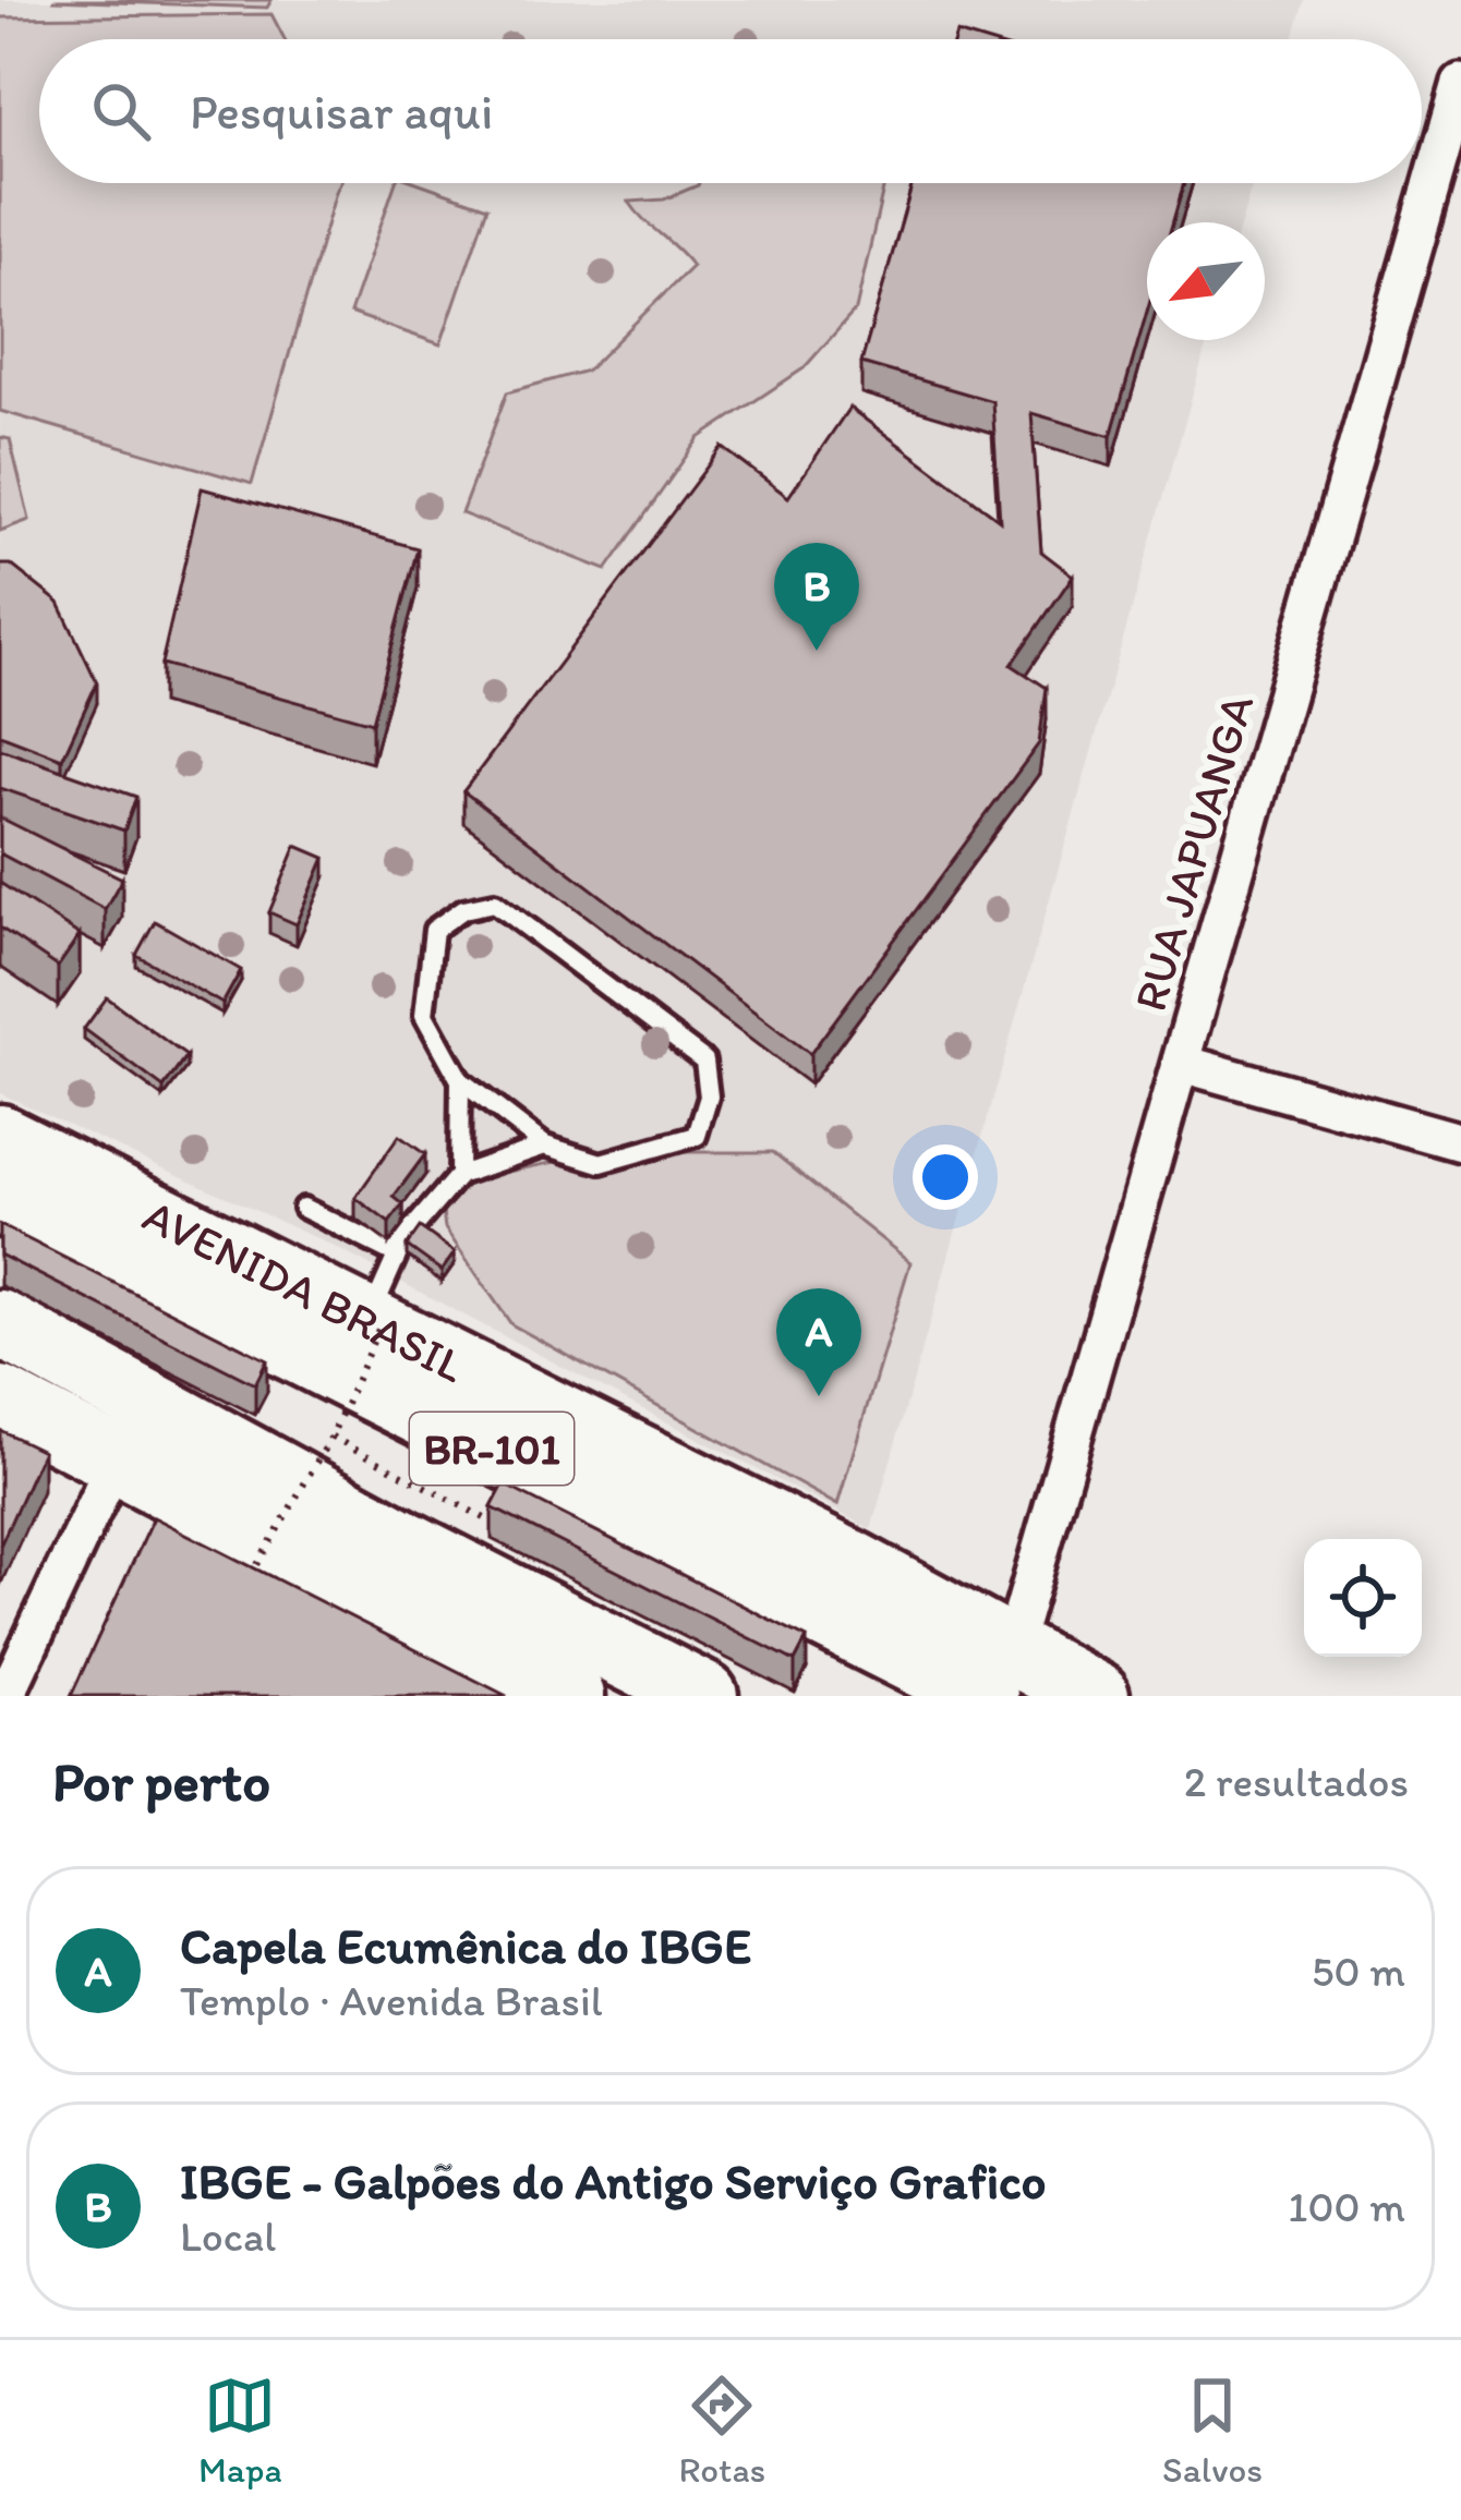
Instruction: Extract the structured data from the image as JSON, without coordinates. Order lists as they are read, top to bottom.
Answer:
{
  "streets": {
    "highway": ["AVENIDA BRASIL", "BR-101"],
    "street": ["RUA JAPUANGA"]
  },
  "crossings": [
    ["RUA JAPUANGA", "AVENIDA BRASIL"]
  ],
  "north": "bottom left",
  "page": {
    "search": "Pesquisar aqui",
    "pins": ["B", "A"],
    "heading": ["Por perto", "2 resultados"],
    "list": [
      {
        "mark": "A",
        "name": "Capela Ecumênica do IBGE",
        "note": "Templo · Avenida Brasil",
        "value": "50 m"
      },
      {
        "mark": "B",
        "name": "IBGE - Galpões do Antigo Serviço Grafico",
        "note": "Local",
        "value": "100 m"
      }
    ],
    "nav": ["Mapa", "Rotas", "Salvos"]
  }
}
